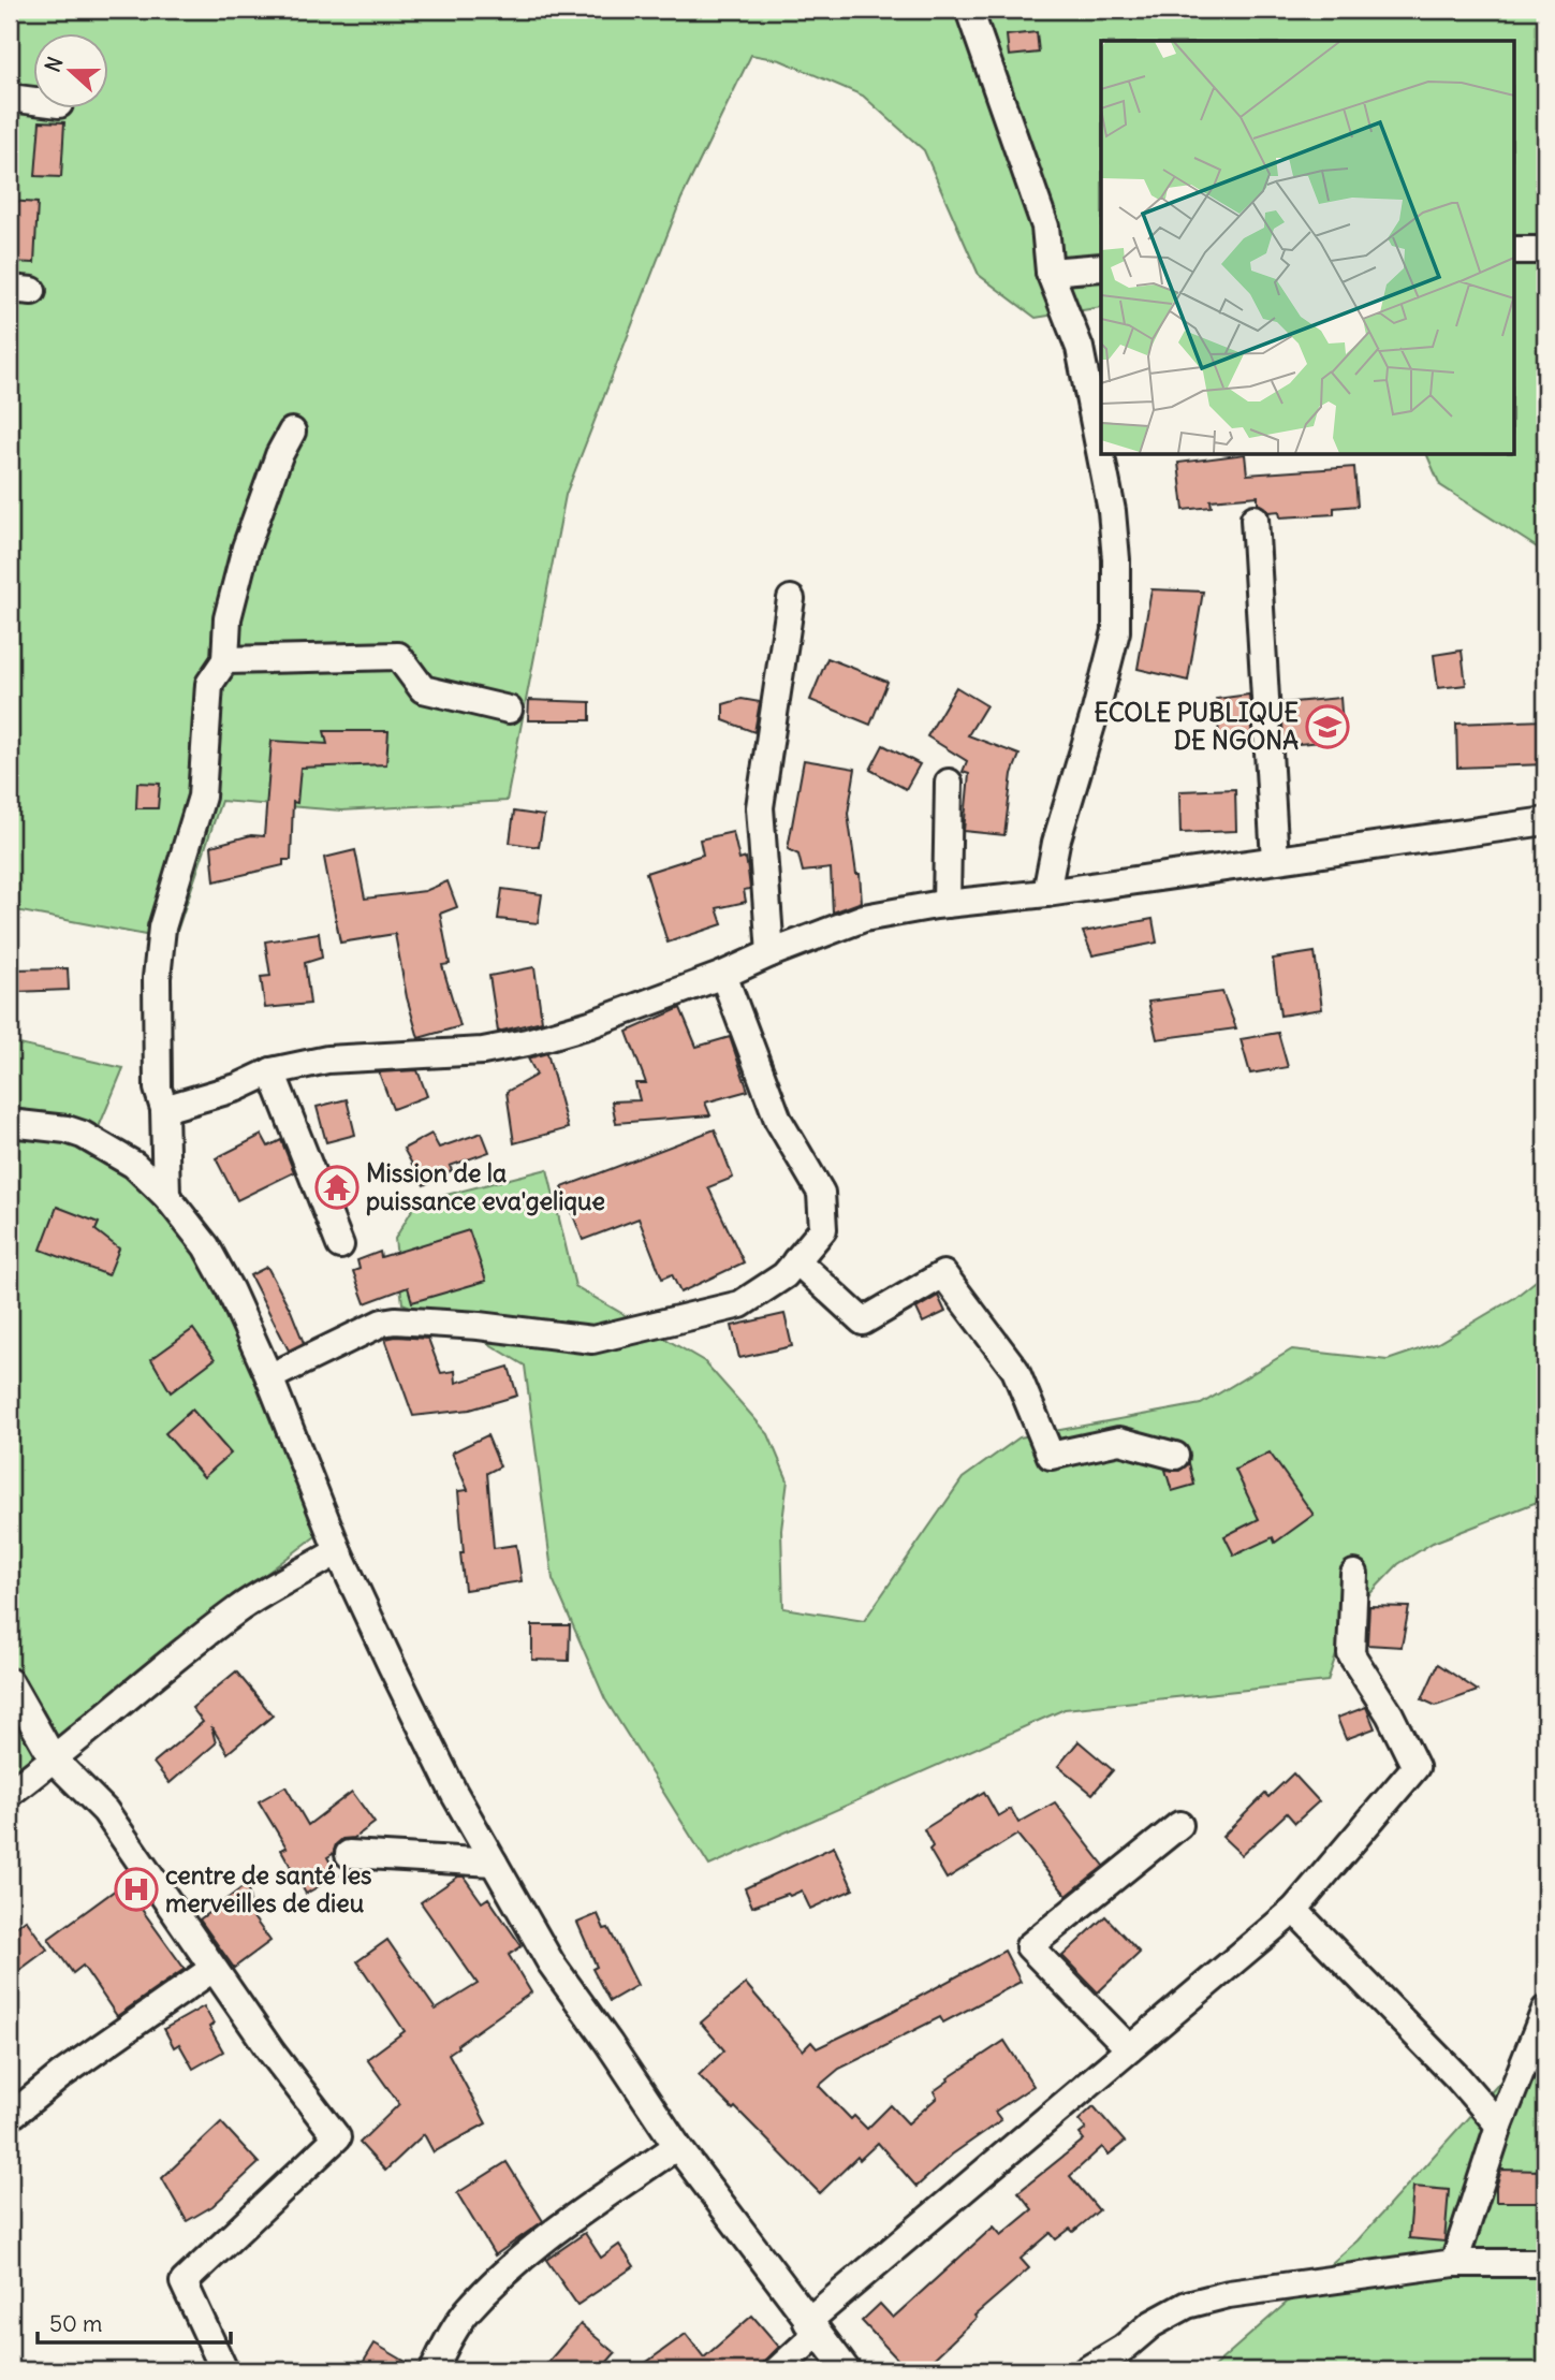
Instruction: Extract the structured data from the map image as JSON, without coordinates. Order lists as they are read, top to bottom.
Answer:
{
  "places": {
    "school or university": ["ECOLE PUBLIQUE DE NGONA"],
    "temple": ["Mission de la puissance eva'gelique"],
    "hospital": ["centre de santé les merveilles de dieu"]
  },
  "scale_bar": "50 m",
  "north": "left"
}
